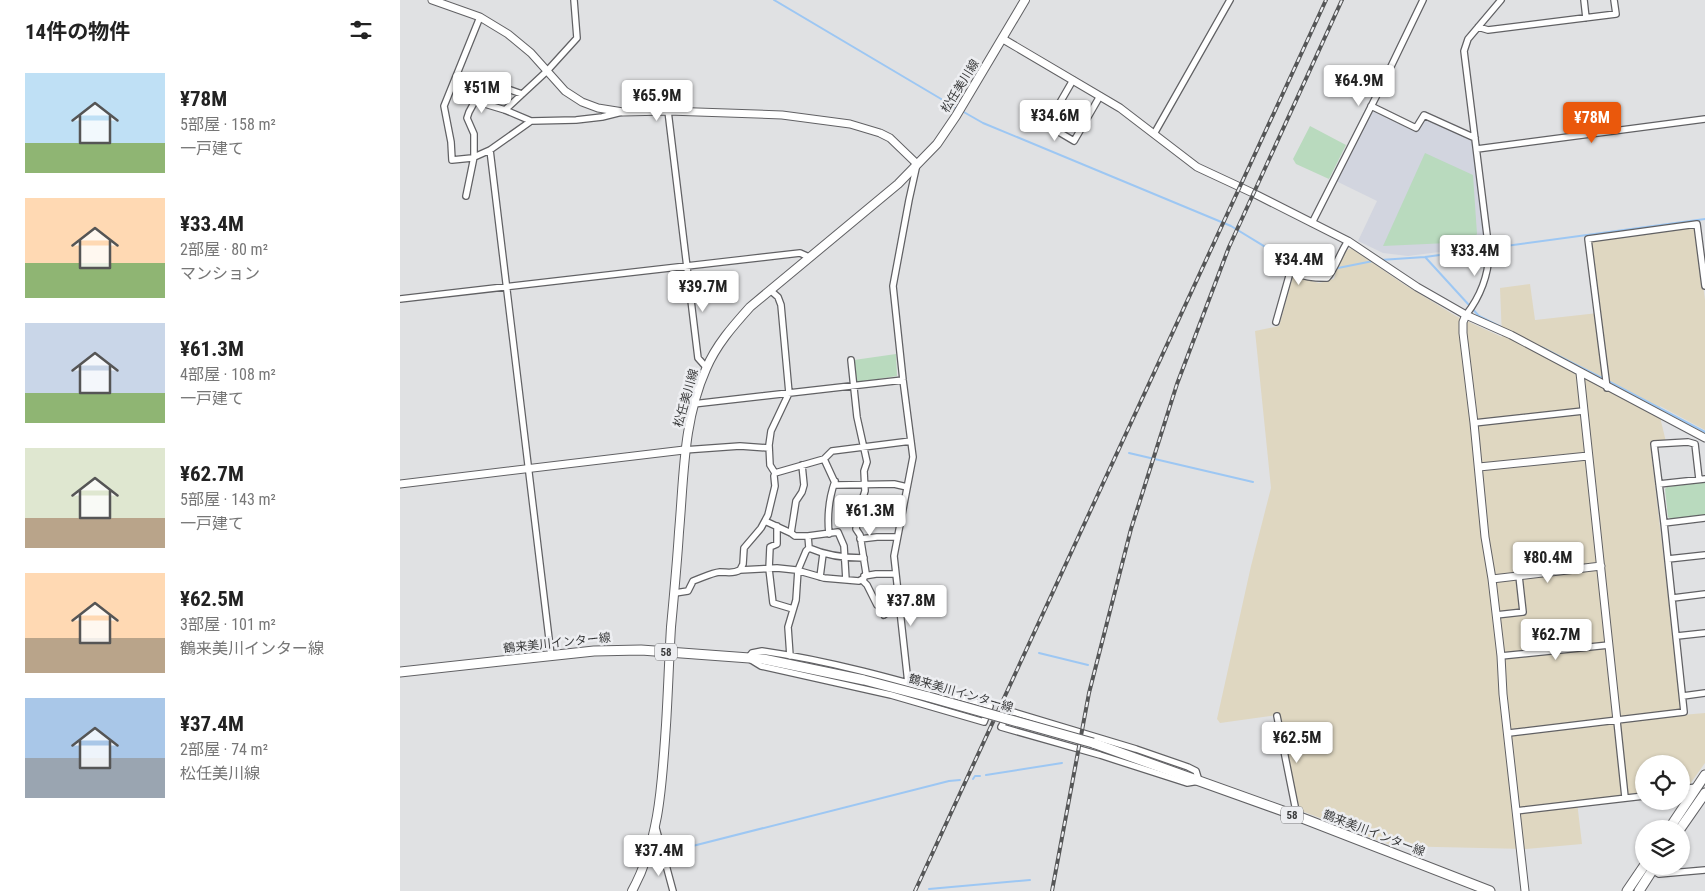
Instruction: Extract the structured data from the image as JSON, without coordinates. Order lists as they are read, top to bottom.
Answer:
{
  "streets": {
    "main road": ["松任美川線", "鶴来美川インター線", "58"]
  },
  "crossings": [
    ["松任美川線", "鶴来美川インター線"]
  ],
  "page": {
    "heading": "14件の物件",
    "list": [
      {
        "name": "¥78M",
        "note": "5部屋 · 158 m² · 一戸建て"
      },
      {
        "name": "¥33.4M",
        "note": "2部屋 · 80 m² · マンション"
      },
      {
        "name": "¥61.3M",
        "note": "4部屋 · 108 m² · 一戸建て"
      },
      {
        "name": "¥62.7M",
        "note": "5部屋 · 143 m² · 一戸建て"
      },
      {
        "name": "¥62.5M",
        "note": "3部屋 · 101 m² · 鶴来美川インター線"
      },
      {
        "name": "¥37.4M",
        "note": "2部屋 · 74 m² · 松任美川線"
      }
    ],
    "price": [
      "¥64.9M",
      "¥51M",
      "¥65.9M",
      "¥34.6M",
      "¥78M",
      "¥33.4M",
      "¥34.4M",
      "¥39.7M",
      "¥61.3M",
      "¥80.4M",
      "¥37.8M",
      "¥62.7M",
      "¥62.5M",
      "¥37.4M"
    ]
  }
}
